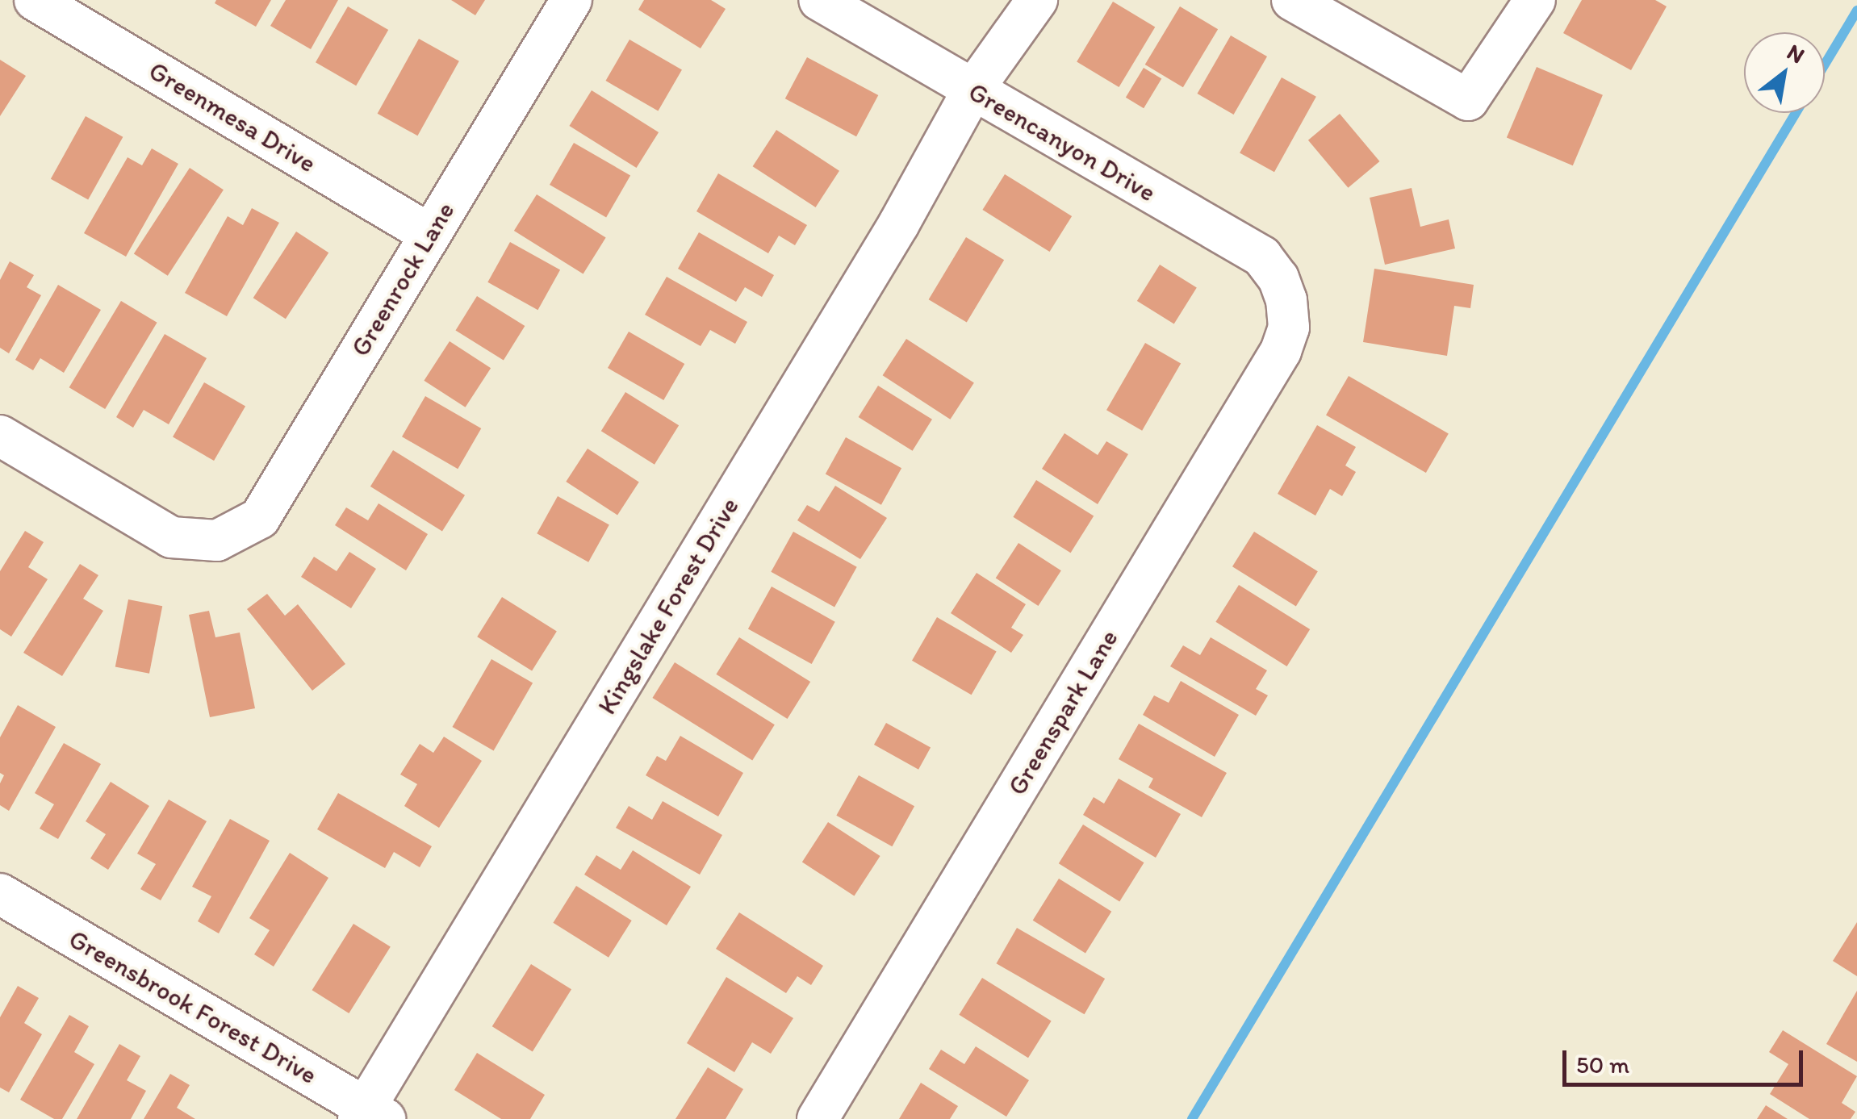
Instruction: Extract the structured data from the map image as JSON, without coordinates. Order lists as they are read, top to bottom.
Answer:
{
  "streets": {
    "street": [
      "Greenmesa Drive",
      "Greencanyon Drive",
      "Greenrock Lane",
      "Kingslake Forest Drive",
      "Greenspark Lane",
      "Greensbrook Forest Drive"
    ]
  },
  "crossings": [
    ["Greenmesa Drive", "Greenrock Lane"],
    ["Greencanyon Drive", "Kingslake Forest Drive"],
    ["Greencanyon Drive", "Greenspark Lane"],
    ["Kingslake Forest Drive", "Greensbrook Forest Drive"]
  ],
  "scale_bar": "50 m",
  "north": "top right"
}
